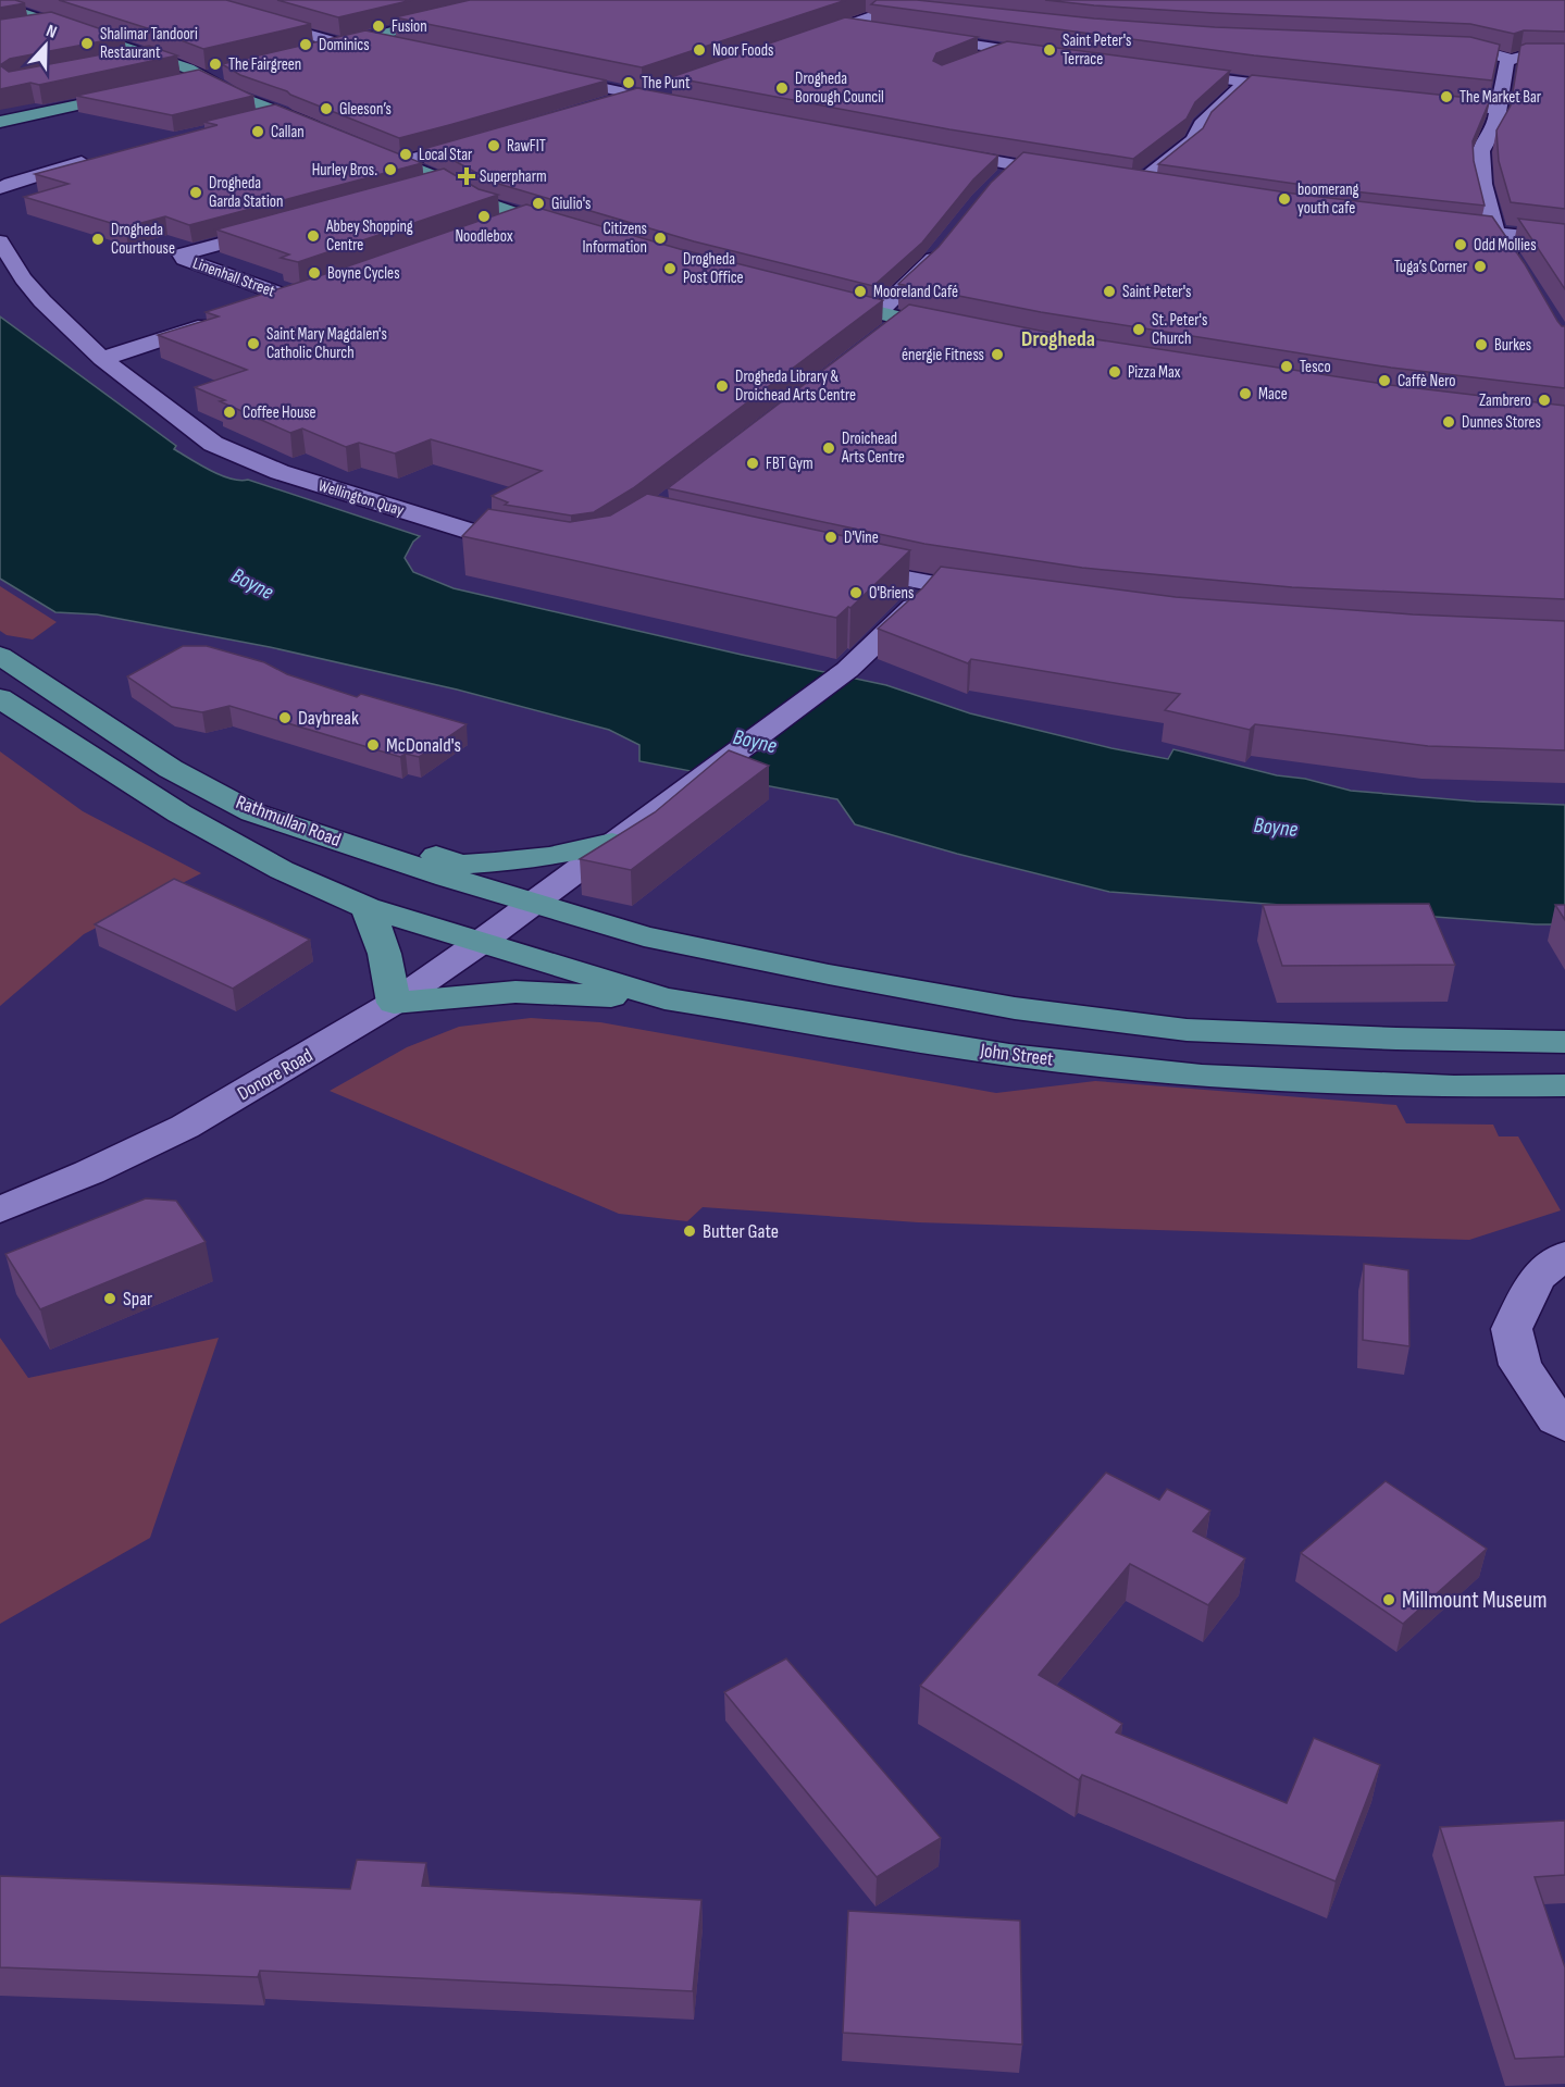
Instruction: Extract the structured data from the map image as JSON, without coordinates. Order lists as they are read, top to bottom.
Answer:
{
  "streets": {
    "main road": ["Rathmullan Road", "John Street"],
    "street": ["Linenhall Street", "Wellington Quay", "Donore Road"]
  },
  "crossings": [
    ["Rathmullan Road", "John Street"],
    ["Rathmullan Road", "Donore Road"],
    ["John Street", "Donore Road"]
  ],
  "districts": ["Drogheda"],
  "water": ["Boyne"],
  "places": {
    "other": [
      "Fusion",
      "Shalimar Tandoori Restaurant",
      "Dominics",
      "Noor Foods",
      "Saint Peter's Terrace",
      "The Fairgreen",
      "The Punt",
      "Drogheda Borough Council",
      "The Market Bar",
      "Gleeson’s",
      "Callan",
      "RawFIT",
      "Local Star",
      "Hurley Bros.",
      "Drogheda Garda Station",
      "boomerang youth cafe",
      "Giulio's",
      "Noodlebox",
      "Abbey Shopping Centre",
      "Citizens Information",
      "Drogheda Courthouse",
      "Odd Mollies",
      "Tuga’s Corner",
      "Drogheda Post Office",
      "Boyne Cycles",
      "Mooreland Café",
      "Saint Peter's",
      "St. Peter's Church",
      "Saint Mary Magdalen's Catholic Church",
      "Burkes",
      "énergie Fitness",
      "Tesco",
      "Pizza Max",
      "Caffè Nero",
      "Drogheda Library & Droichead Arts Centre",
      "Mace",
      "Zambrero",
      "Coffee House",
      "Dunnes Stores",
      "Droichead Arts Centre",
      "FBT Gym",
      "D'Vine",
      "O'Briens",
      "Daybreak",
      "McDonald's",
      "Butter Gate",
      "Spar",
      "Millmount Museum"
    ],
    "health": ["Superpharm"]
  },
  "north": "top"
}
